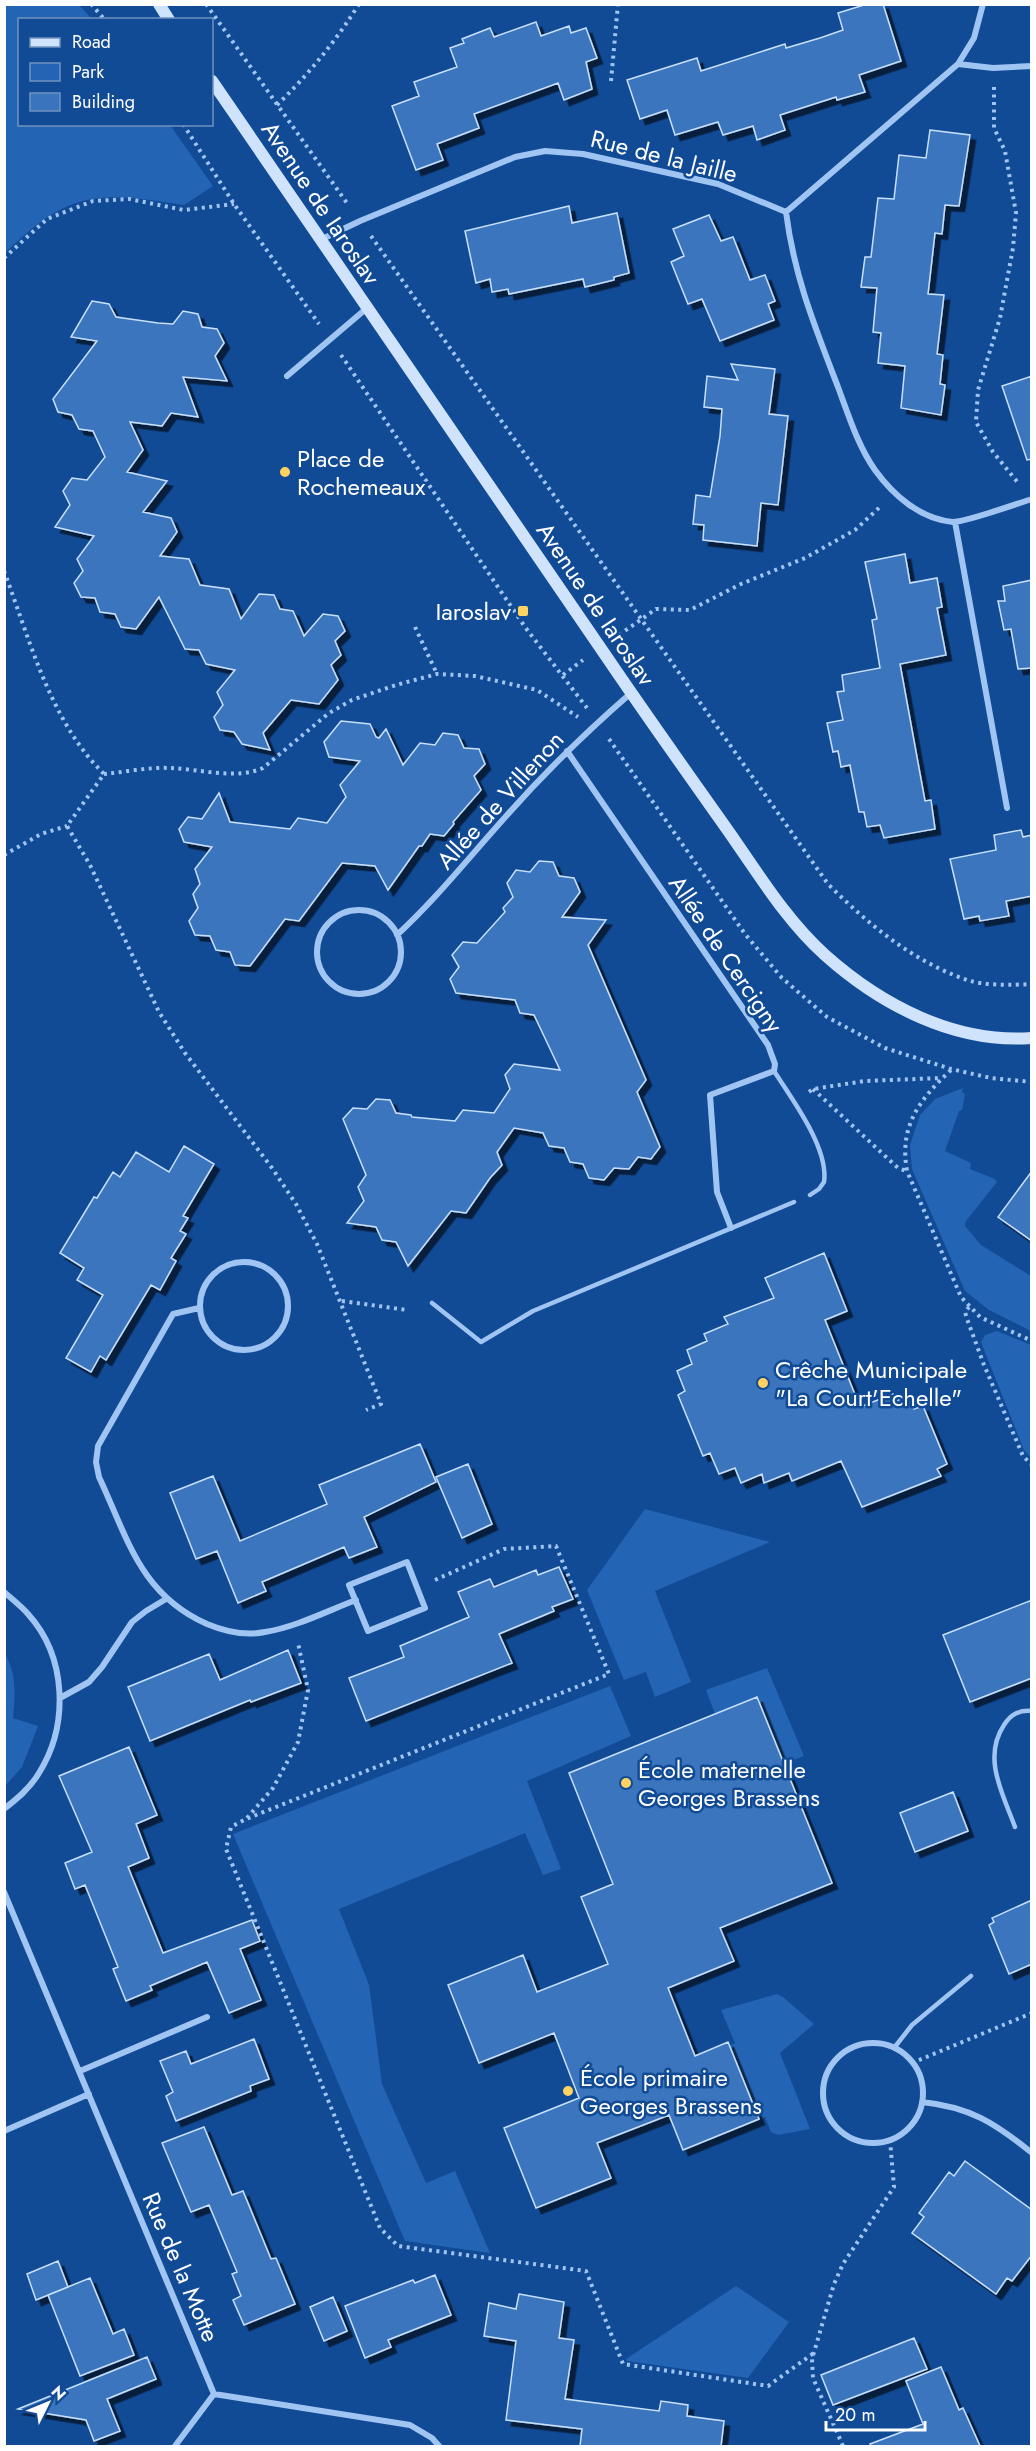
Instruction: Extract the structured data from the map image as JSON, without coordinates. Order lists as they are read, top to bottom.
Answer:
{
  "streets": {
    "street": [
      "Rue de la Jaille",
      "Avenue de Iaroslav",
      "Allée de Villenon",
      "Allée de Cercigny",
      "Rue de la Motte"
    ]
  },
  "crossings": [
    ["Rue de la Jaille", "Avenue de Iaroslav"],
    ["Avenue de Iaroslav", "Allée de Villenon"],
    ["Allée de Villenon", "Allée de Cercigny"]
  ],
  "places": {
    "other": [
      "Place de Rochemeaux",
      "Crêche Municipale \"La Court'Echelle\"",
      "École maternelle Georges Brassens",
      "École primaire Georges Brassens"
    ],
    "transit": ["Iaroslav"]
  },
  "legend": ["Road", "Park", "Building"],
  "scale_bar": "20 m",
  "north": "top right"
}
